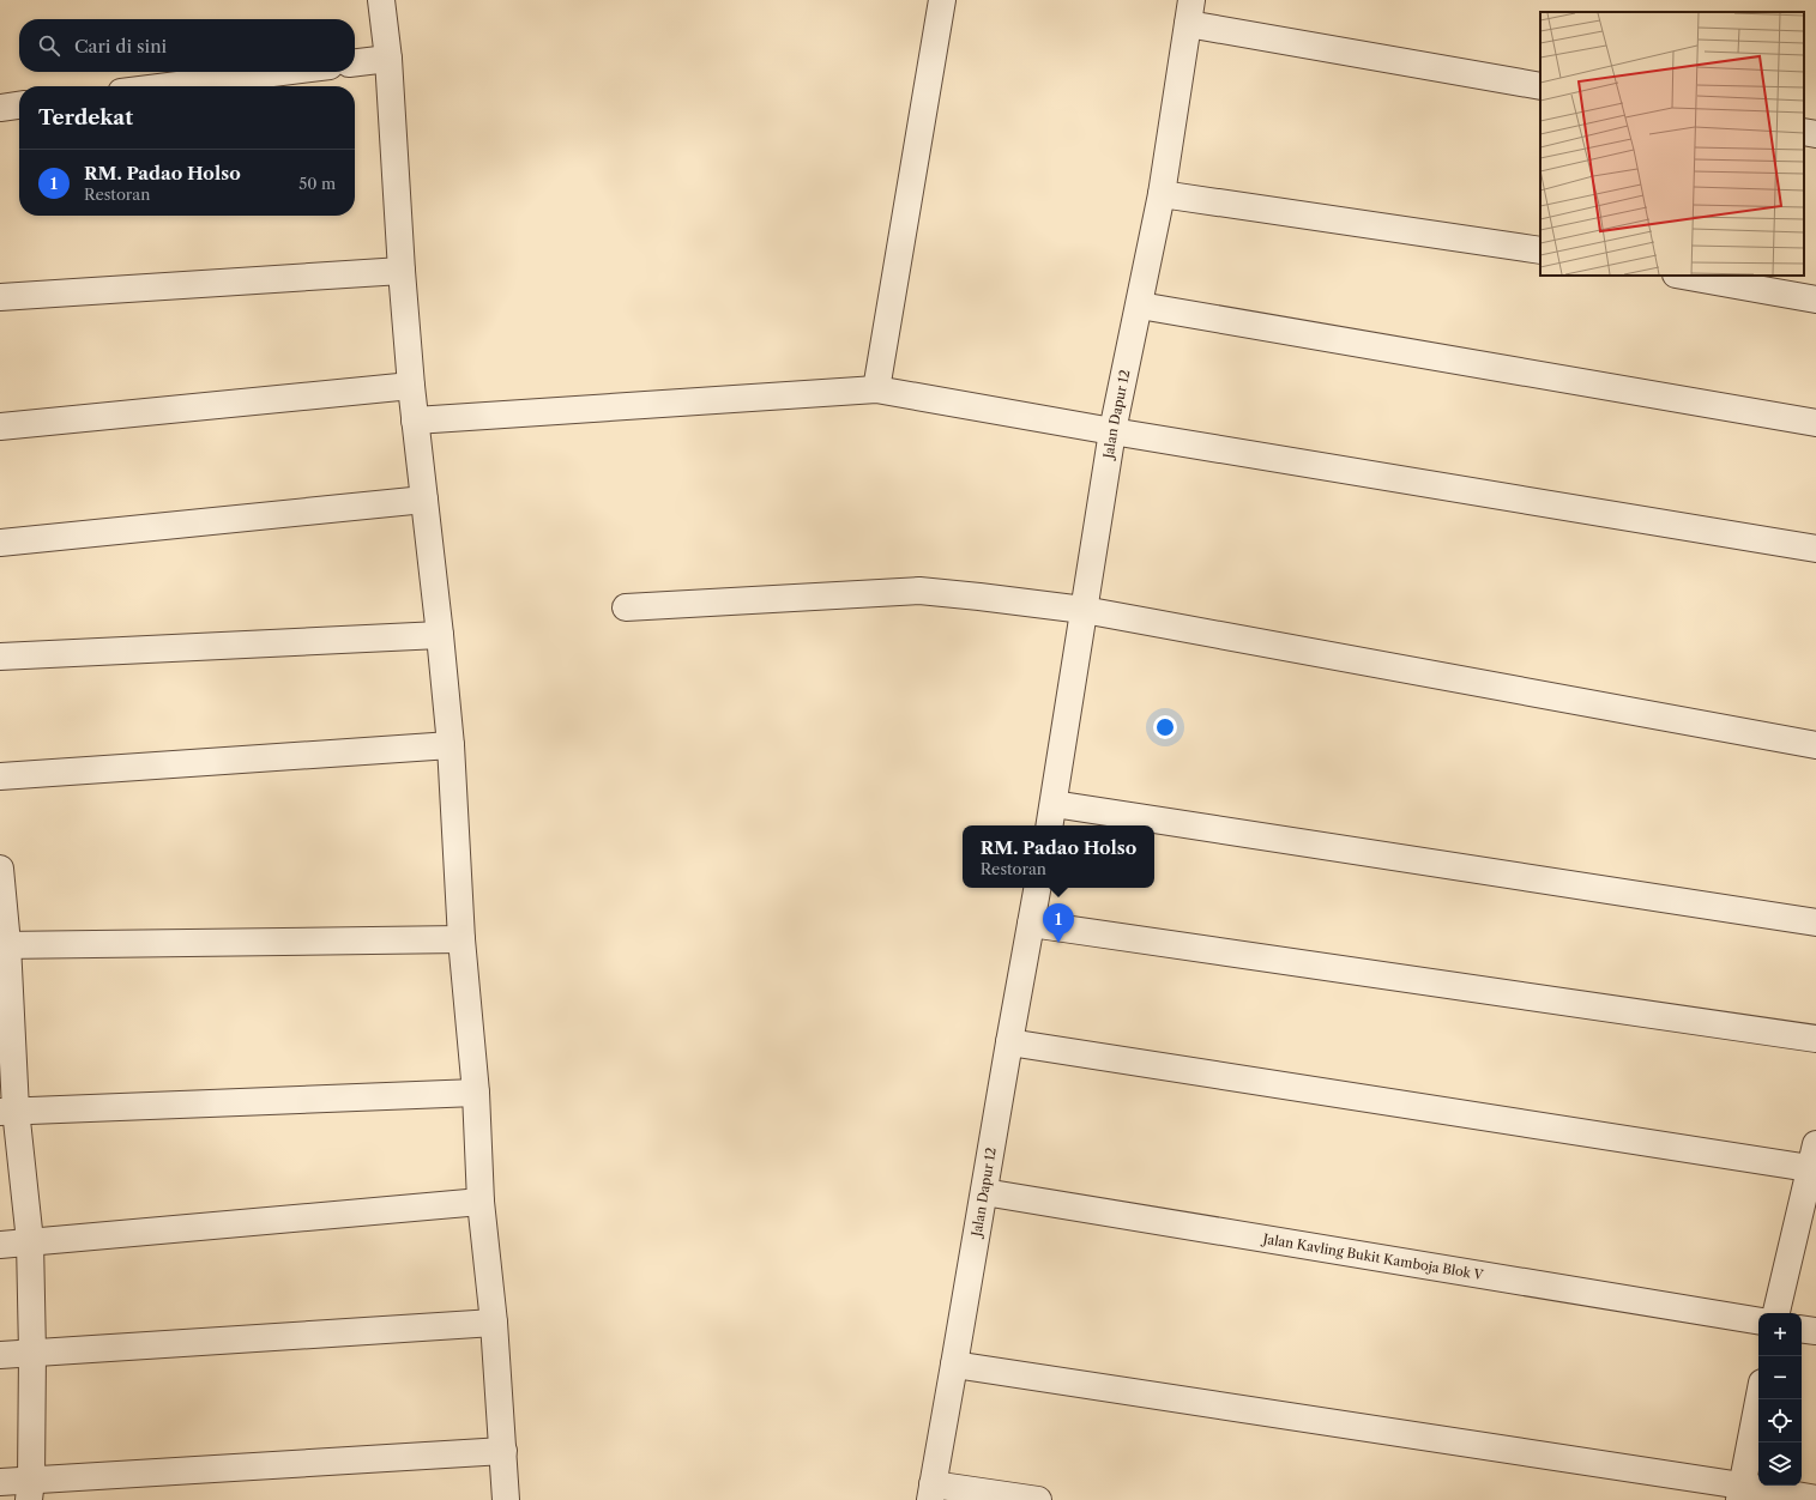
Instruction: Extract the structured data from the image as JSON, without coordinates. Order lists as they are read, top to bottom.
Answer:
{
  "streets": {
    "street": ["Jalan Dapur 12", "Jalan Kavling Bukit Kamboja Blok V"]
  },
  "crossings": [
    ["Jalan Dapur 12", "Jalan Kavling Bukit Kamboja Blok V"]
  ],
  "page": {
    "search": "Cari di sini",
    "heading": "Terdekat",
    "list": [
      {
        "mark": "1",
        "name": "RM. Padao Holso",
        "note": "Restoran",
        "value": "50 m"
      }
    ],
    "popup": ["RM. Padao Holso", "Restoran"],
    "pins": "1",
    "map_buttons": ["+", "−"]
  }
}
